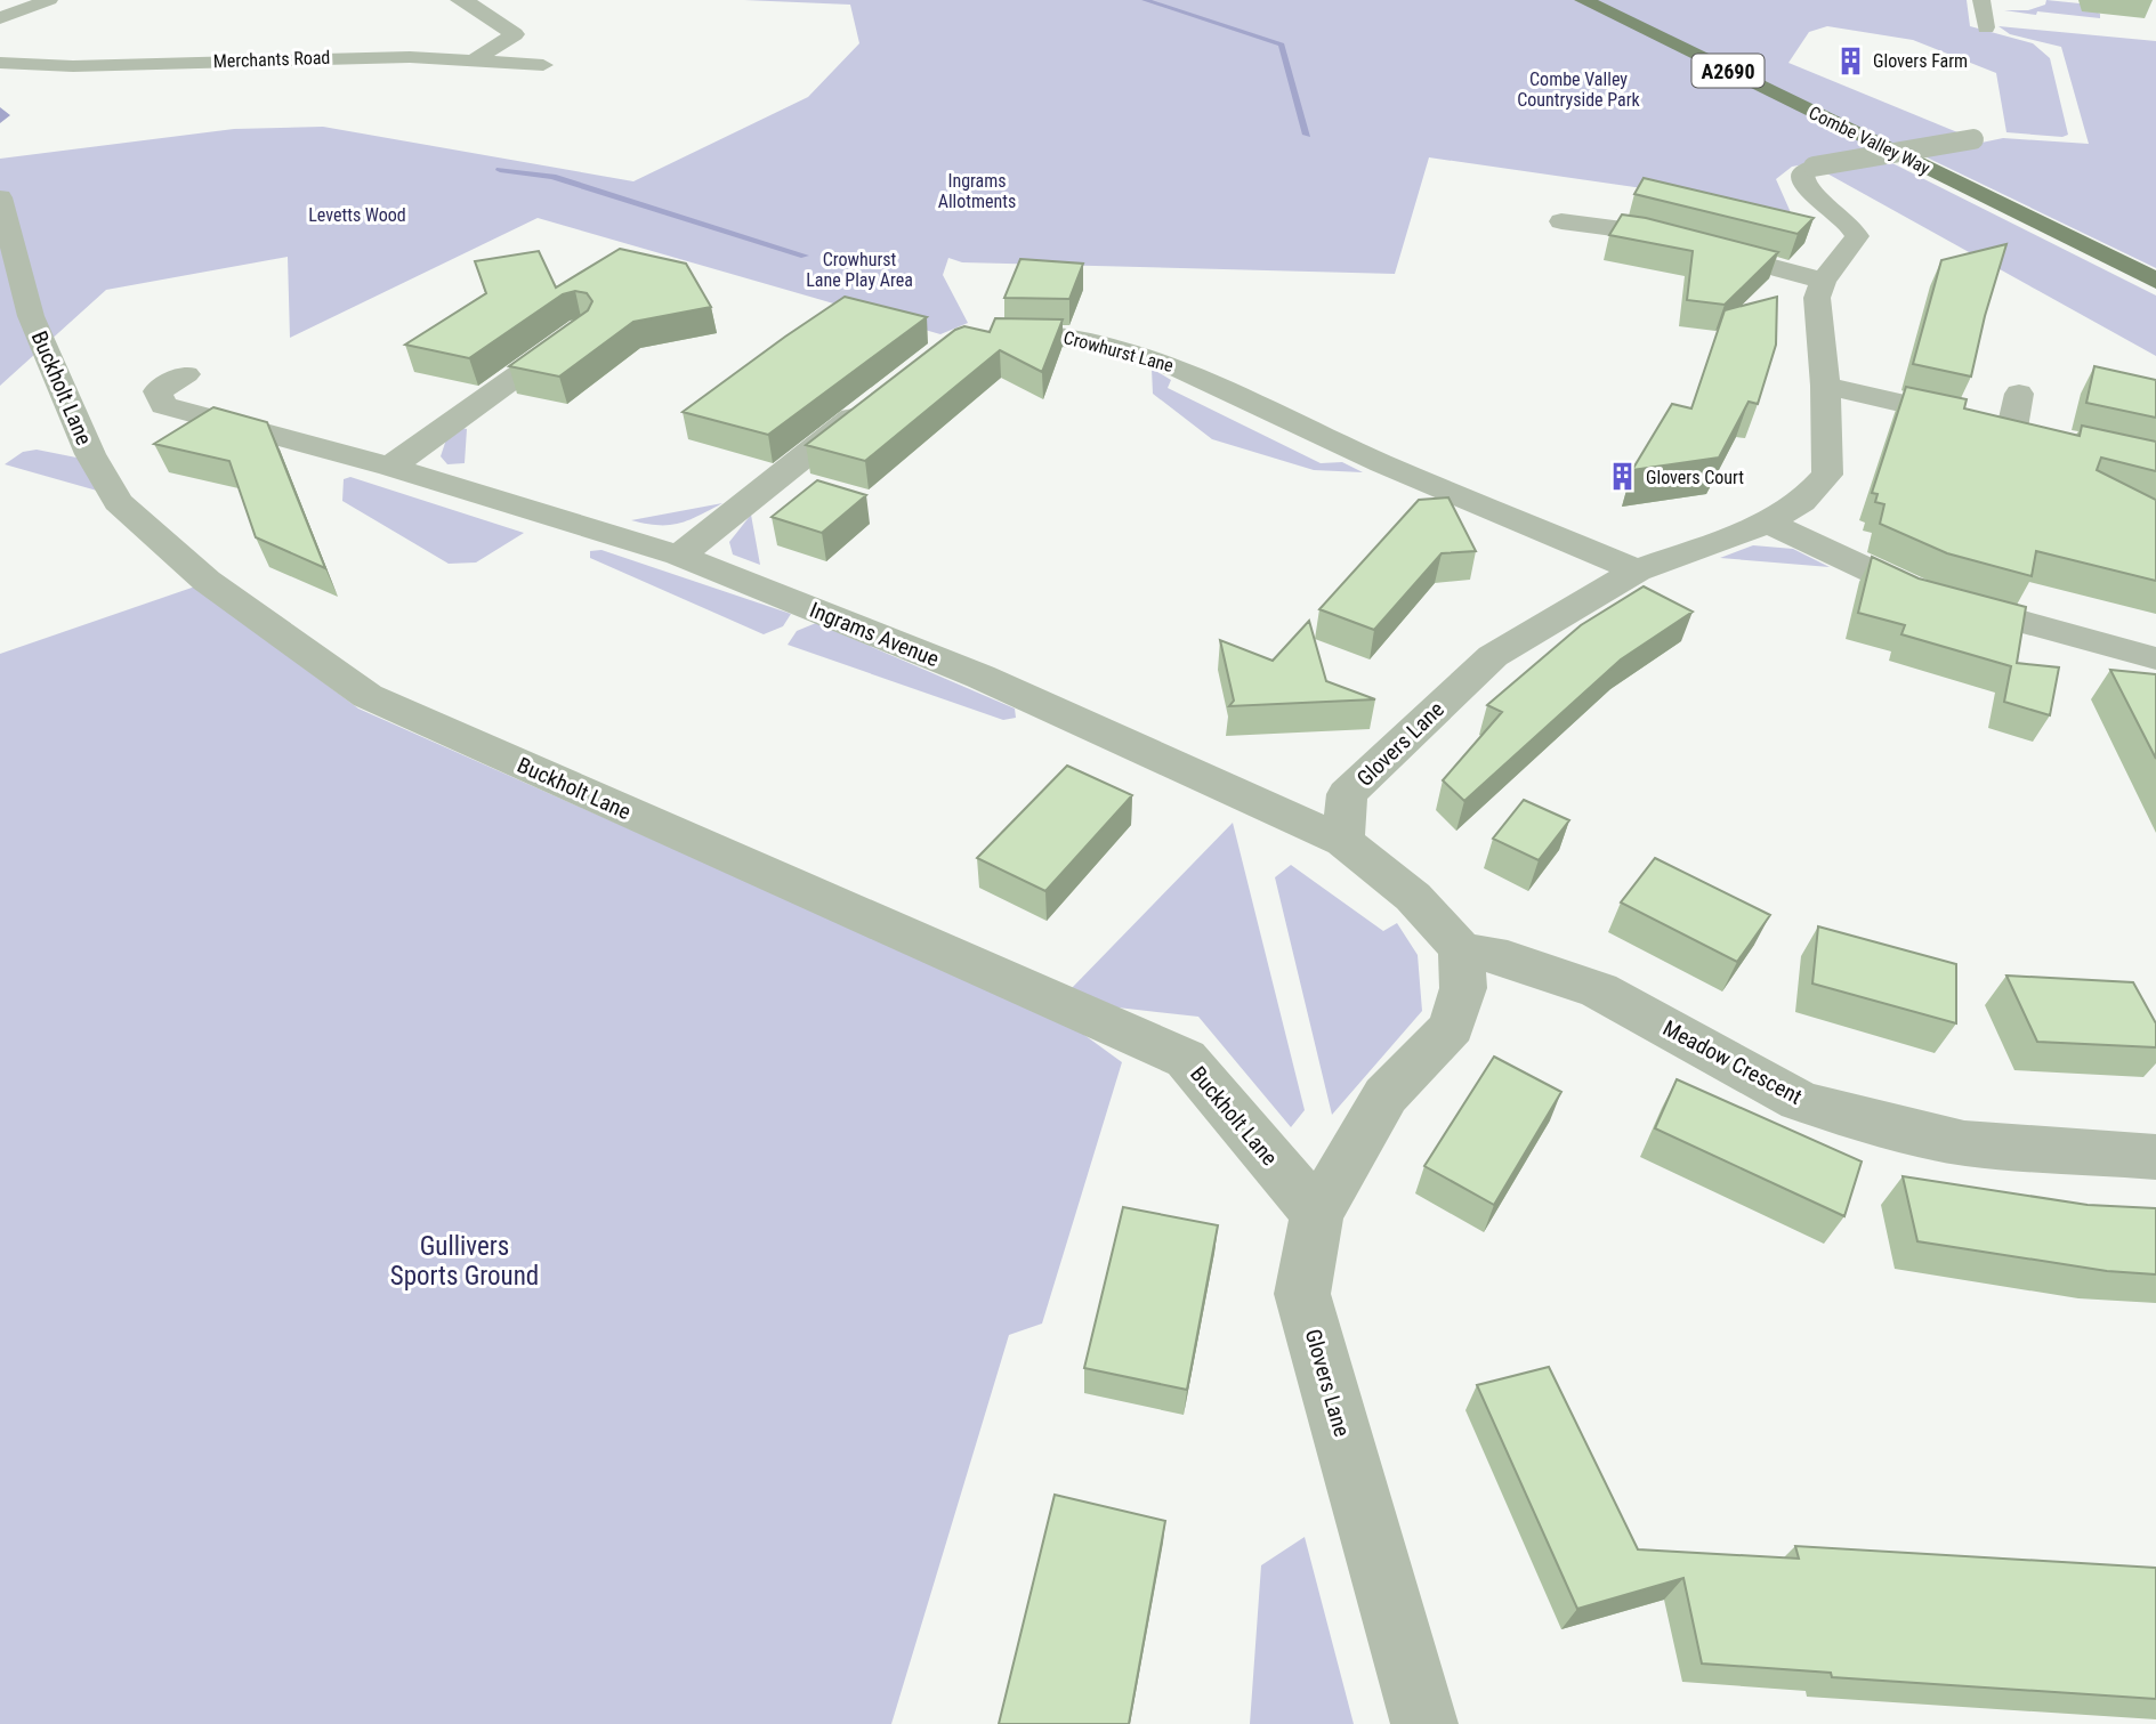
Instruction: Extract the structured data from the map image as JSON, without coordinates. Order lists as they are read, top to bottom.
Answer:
{
  "streets": {
    "main road": ["A2690", "Combe Valley Way"],
    "street": [
      "Merchants Road",
      "Crowhurst Lane",
      "Buckholt Lane",
      "Ingrams Avenue",
      "Glovers Lane",
      "Meadow Crescent"
    ]
  },
  "crossings": [
    ["Crowhurst Lane", "Glovers Lane"],
    ["Buckholt Lane", "Glovers Lane"],
    ["Ingrams Avenue", "Glovers Lane"],
    ["Glovers Lane", "Meadow Crescent"]
  ],
  "parks": [
    "Combe Valley Countryside Park",
    "Ingrams Allotments",
    "Levetts Wood",
    "Crowhurst Lane Play Area",
    "Gullivers Sports Ground"
  ],
  "places": {
    "building": ["Glovers Farm", "Glovers Court"]
  }
}
